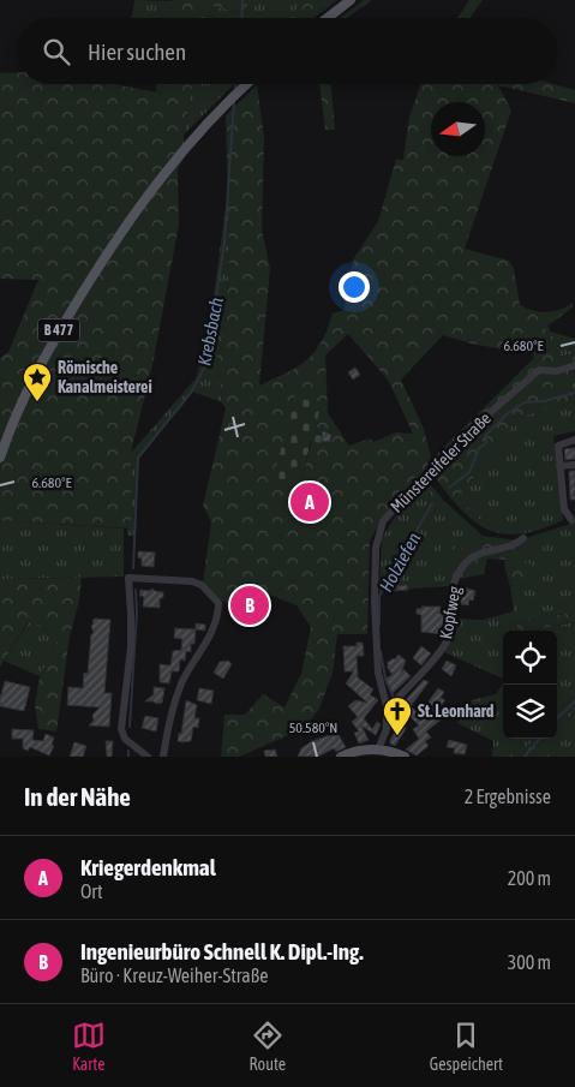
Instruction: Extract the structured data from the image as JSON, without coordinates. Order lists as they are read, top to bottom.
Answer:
{
  "streets": {
    "main road": ["B 477"],
    "street": ["Münstereifeler Straße", "Kopfweg"]
  },
  "crossings": [
    ["Münstereifeler Straße", "Kopfweg"]
  ],
  "water": ["Krebsbach", "Holziefen"],
  "places": {
    "place": ["Römische Kanalmeisterei"],
    "church": ["St. Leonhard"]
  },
  "north": "left",
  "page": {
    "search": "Hier suchen",
    "pins": ["A", "B"],
    "heading": ["In der Nähe", "2 Ergebnisse"],
    "list": [
      {
        "mark": "A",
        "name": "Kriegerdenkmal",
        "note": "Ort",
        "value": "200 m"
      },
      {
        "mark": "B",
        "name": "Ingenieurbüro Schnell K. Dipl.-Ing.",
        "note": "Büro · Kreuz-Weiher-Straße",
        "value": "300 m"
      }
    ],
    "nav": ["Karte", "Route", "Gespeichert"]
  },
  "coordinates": ["6.680°E", "50.580°N"]
}
